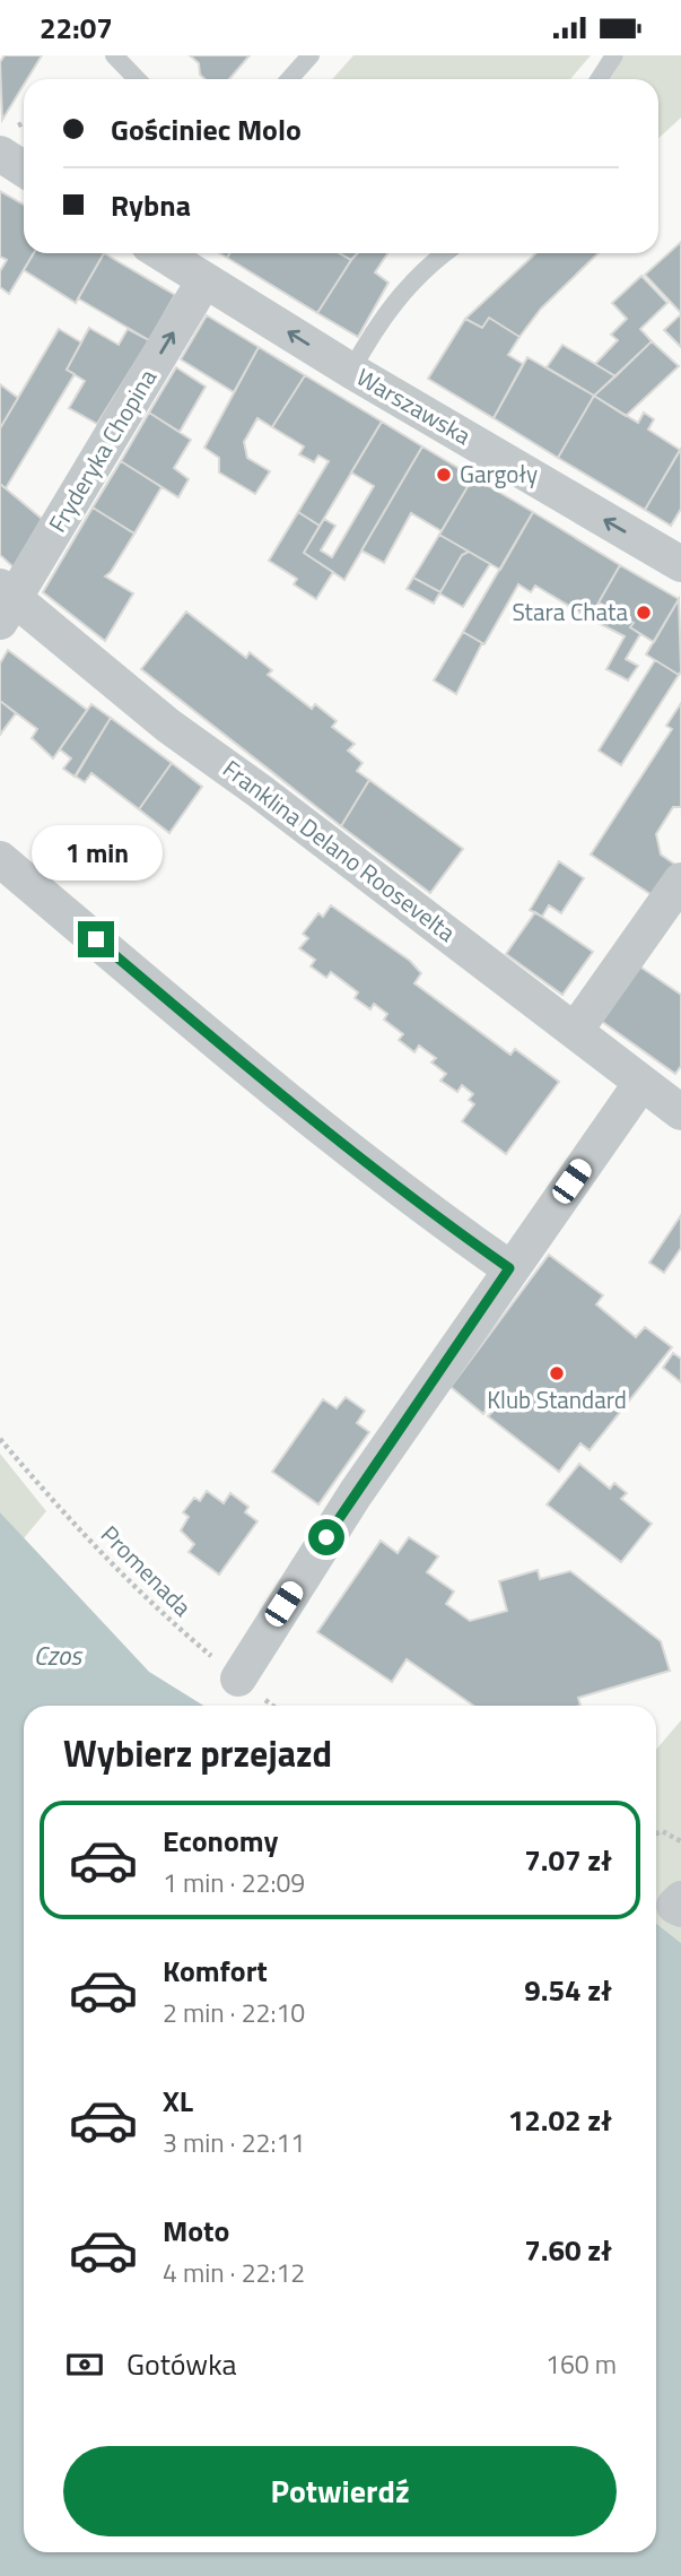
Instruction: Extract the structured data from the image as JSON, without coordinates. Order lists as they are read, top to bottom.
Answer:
{
  "streets": {
    "street": ["Warszawska", "Fryderyka Chopina", "Franklina Delano Roosevelta"],
    "path": ["Promenada"]
  },
  "crossings": [
    ["Warszawska", "Fryderyka Chopina"],
    ["Fryderyka Chopina", "Franklina Delano Roosevelta"]
  ],
  "one_way": ["Warszawska", "Fryderyka Chopina"],
  "water": ["Czos"],
  "places": ["Gargoły", "Stara Chata", "Klub Standard"],
  "page": {
    "status": "22:07",
    "banner": ["Gościniec Molo", "Rybna"],
    "bubble": "1 min",
    "heading": "Wybierz przejazd",
    "list": [
      {
        "name": "Economy",
        "note": "1 min · 22:09",
        "value": "7.07 zł"
      },
      {
        "name": "Komfort",
        "note": "2 min · 22:10",
        "value": "9.54 zł"
      },
      {
        "name": "XL",
        "note": "3 min · 22:11",
        "value": "12.02 zł"
      },
      {
        "name": "Moto",
        "note": "4 min · 22:12",
        "value": "7.60 zł"
      }
    ],
    "pay": ["Gotówka", "160 m"],
    "buttons": "Potwierdź"
  }
}
